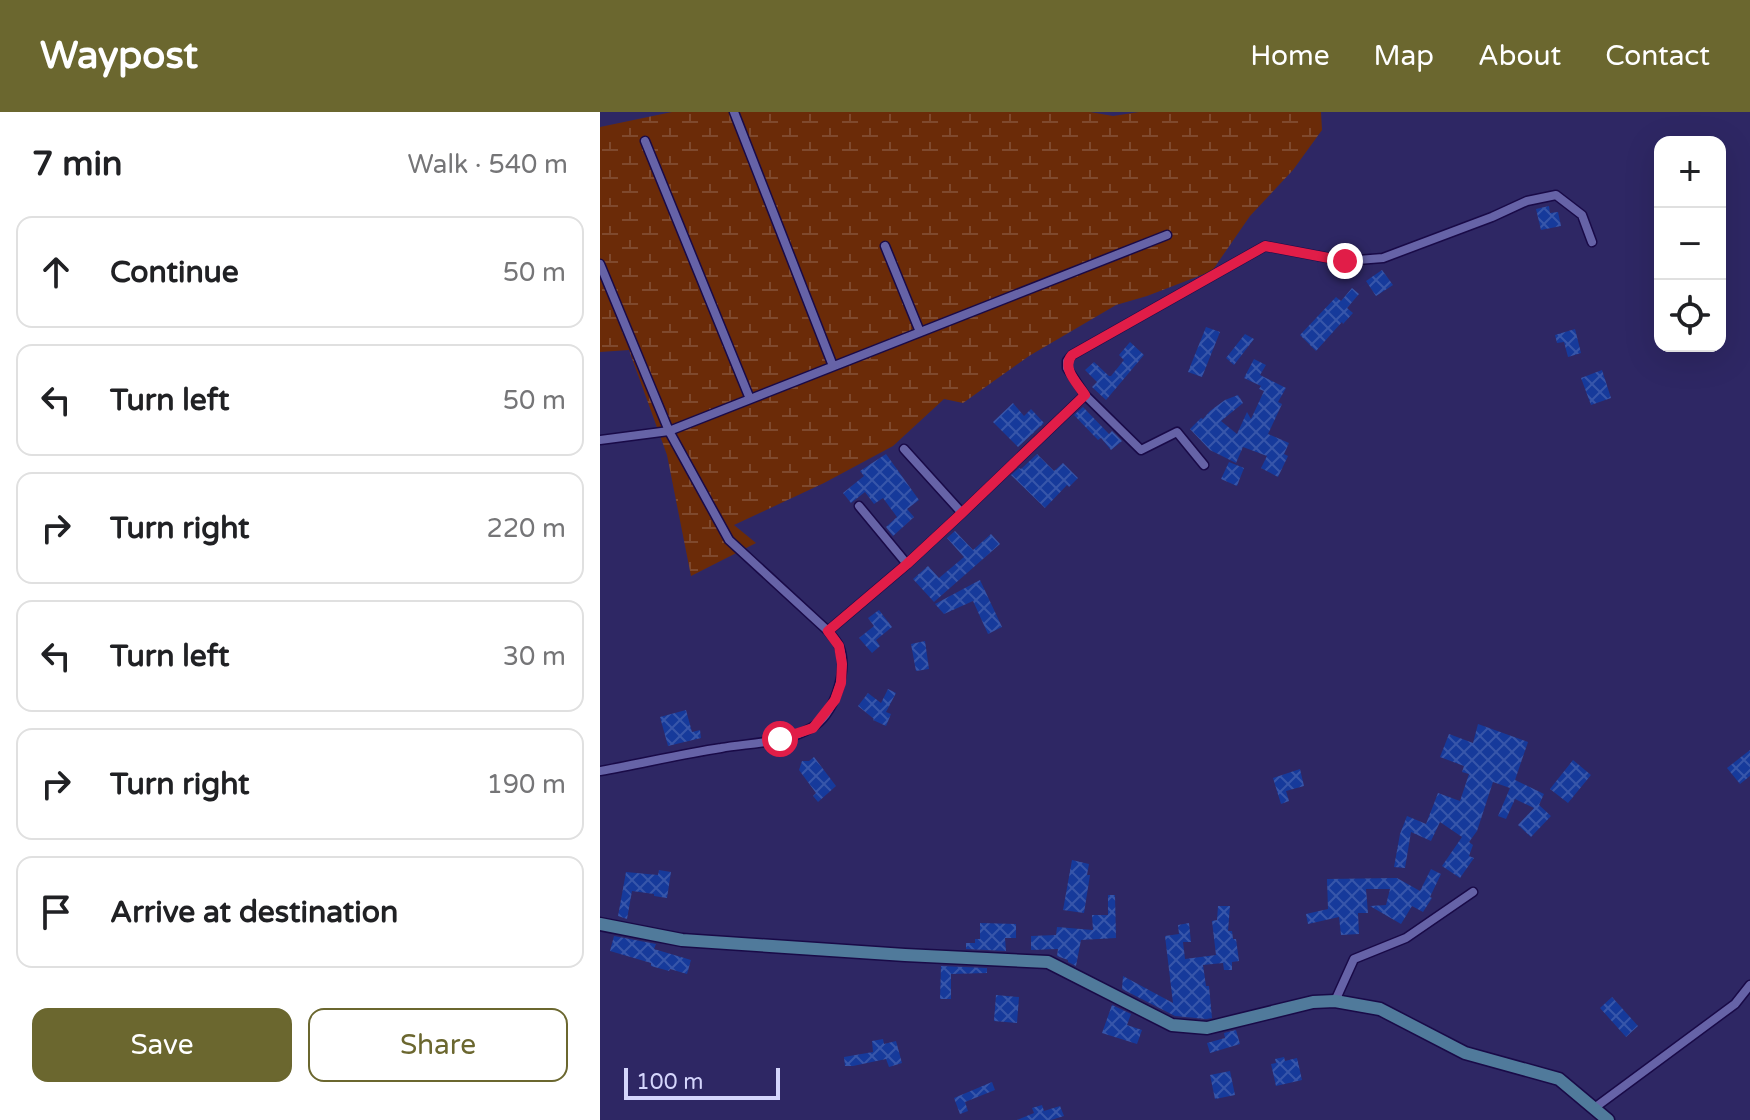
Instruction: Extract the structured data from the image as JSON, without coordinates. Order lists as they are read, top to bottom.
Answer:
{
  "scale_bar": "100 m",
  "page": {
    "header": "Waypost",
    "nav": [
      "Home",
      "Map",
      "About",
      "Contact"
    ],
    "heading": ["7 min", "Walk · 540 m"],
    "map_buttons": ["+", "−"],
    "list": [
      ["Continue", "50 m"],
      ["Turn left", "50 m"],
      ["Turn right", "220 m"],
      ["Turn left", "30 m"],
      ["Turn right", "190 m"],
      "Arrive at destination"
    ],
    "buttons": ["Save", "Share"],
    "scale": "100 m"
  }
}
